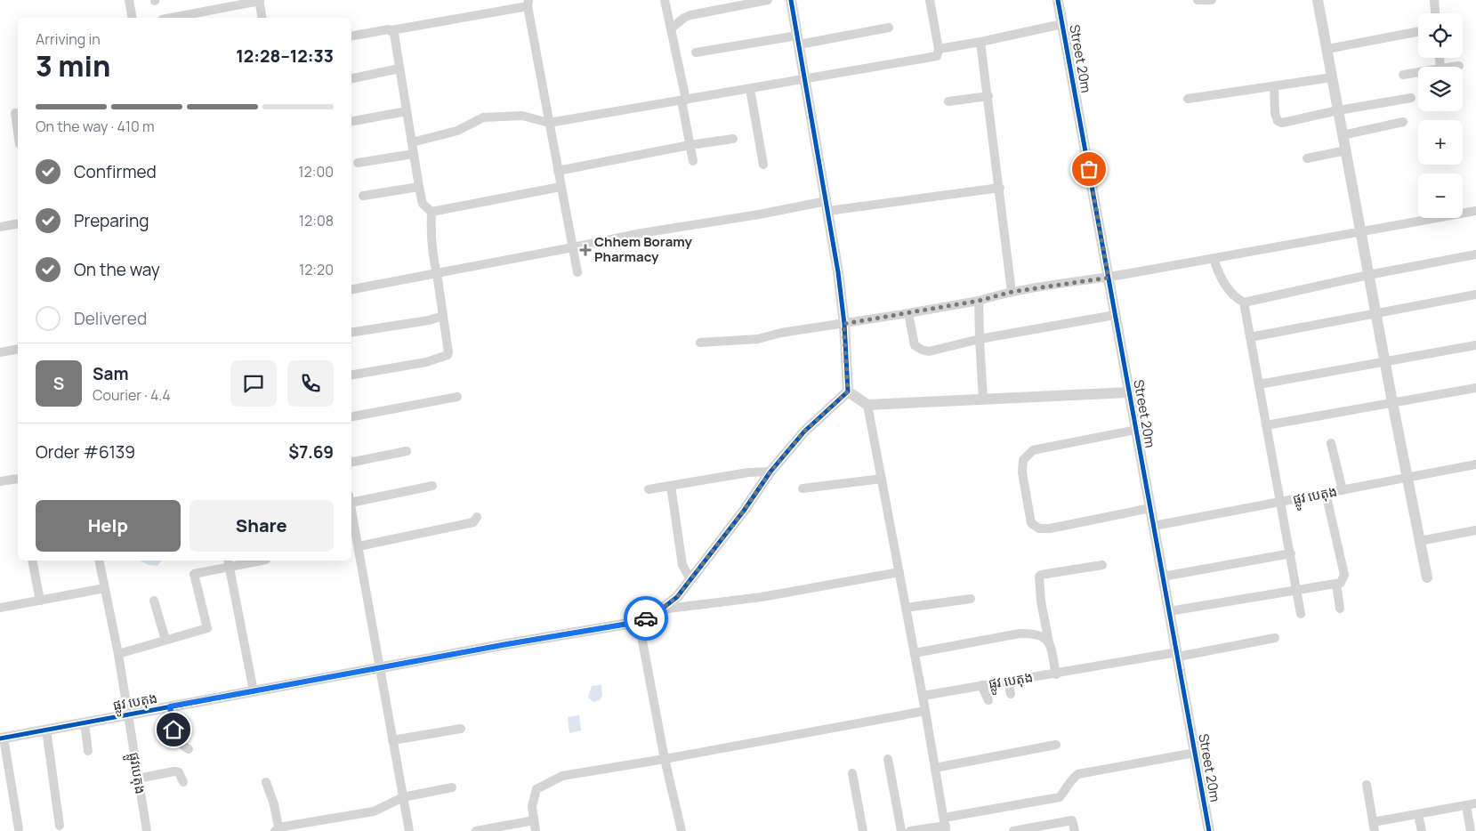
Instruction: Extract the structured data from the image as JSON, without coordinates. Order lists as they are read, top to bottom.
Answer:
{
  "streets": {
    "street": ["Street 20m", "ផ្លូវ បេតុង", "ផ្លូវបេតុង"]
  },
  "crossings": [
    ["Street 20m", "ផ្លូវ បេតុង"],
    ["ផ្លូវ បេតុង", "ផ្លូវបេតុង"]
  ],
  "places": {
    "health": ["Chhem Boramy Pharmacy"]
  },
  "page": {
    "map_buttons": ["+", "−"],
    "heading": ["3 min", "Arriving in", "12:28–12:33"],
    "panel": [
      "Sam",
      "Courier · 4.4",
      "Order #6139",
      "$7.69"
    ],
    "bar": "On the way · 410 m",
    "list": [
      ["Confirmed", "12:00"],
      ["Preparing", "12:08"],
      ["On the way", "12:20"],
      "Delivered"
    ],
    "round": "S",
    "buttons": ["Help", "Share"]
  }
}
